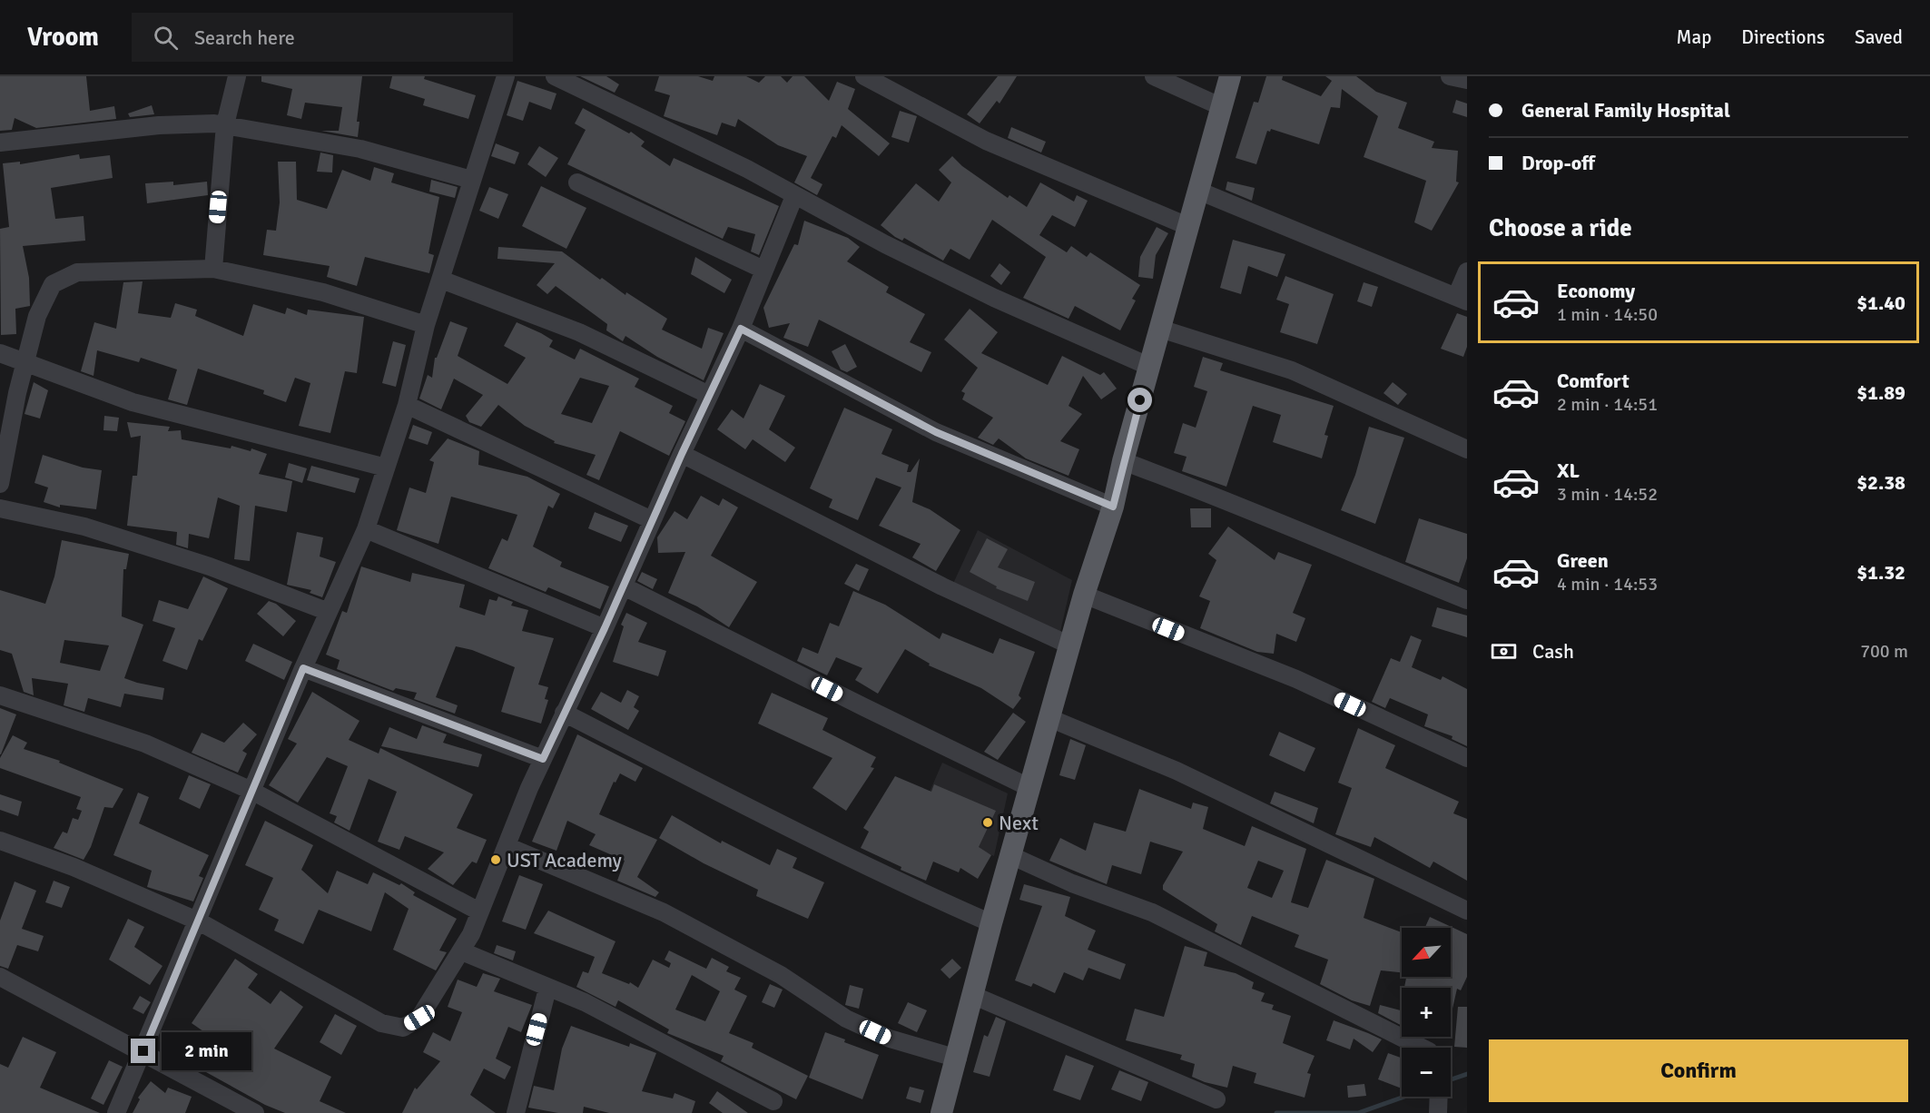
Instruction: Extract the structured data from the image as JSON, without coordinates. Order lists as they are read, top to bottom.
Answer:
{
  "places": ["Next", "UST Academy"],
  "north": "bottom left",
  "page": {
    "header": "Vroom",
    "search": "Search here",
    "nav": ["Map", "Directions", "Saved"],
    "banner": ["General Family Hospital", "Drop-off"],
    "heading": "Choose a ride",
    "list": [
      {
        "name": "Economy",
        "note": "1 min · 14:50",
        "value": "$1.40"
      },
      {
        "name": "Comfort",
        "note": "2 min · 14:51",
        "value": "$1.89"
      },
      {
        "name": "XL",
        "note": "3 min · 14:52",
        "value": "$2.38"
      },
      {
        "name": "Green",
        "note": "4 min · 14:53",
        "value": "$1.32"
      }
    ],
    "pay": ["Cash", "700 m"],
    "map_buttons": ["+", "−"],
    "buttons": "Confirm",
    "bubble": "2 min"
  }
}
